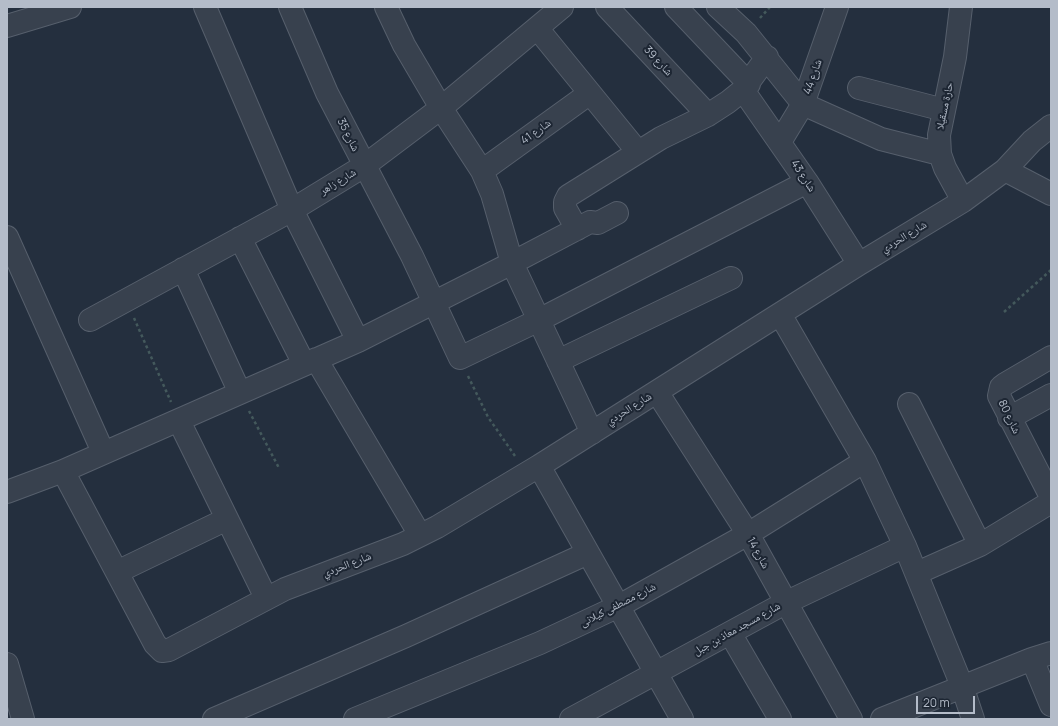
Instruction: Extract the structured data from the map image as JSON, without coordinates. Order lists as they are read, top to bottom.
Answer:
{
  "streets": {
    "street": [
      "شارع 39",
      "شارع 44",
      "حارة مسقيلا",
      "شارع 41",
      "شارع 35",
      "شارع 43",
      "شارع زاهر",
      "شارع الحردي",
      "شارع 80",
      "شارع 14",
      "شارع مصطفى كيلانى",
      "شارع مسجد معاذ بن جبل"
    ]
  },
  "crossings": [
    ["شارع 44", "شارع 43"],
    ["حارة مسقيلا", "شارع الحردي"],
    ["شارع 35", "شارع زاهر"],
    ["شارع 43", "شارع الحردي"],
    ["شارع الحردي", "شارع 14"],
    ["شارع 14", "شارع مصطفى كيلانى"],
    ["شارع 14", "شارع مسجد معاذ بن جبل"]
  ],
  "scale_bar": "20 m"
}
